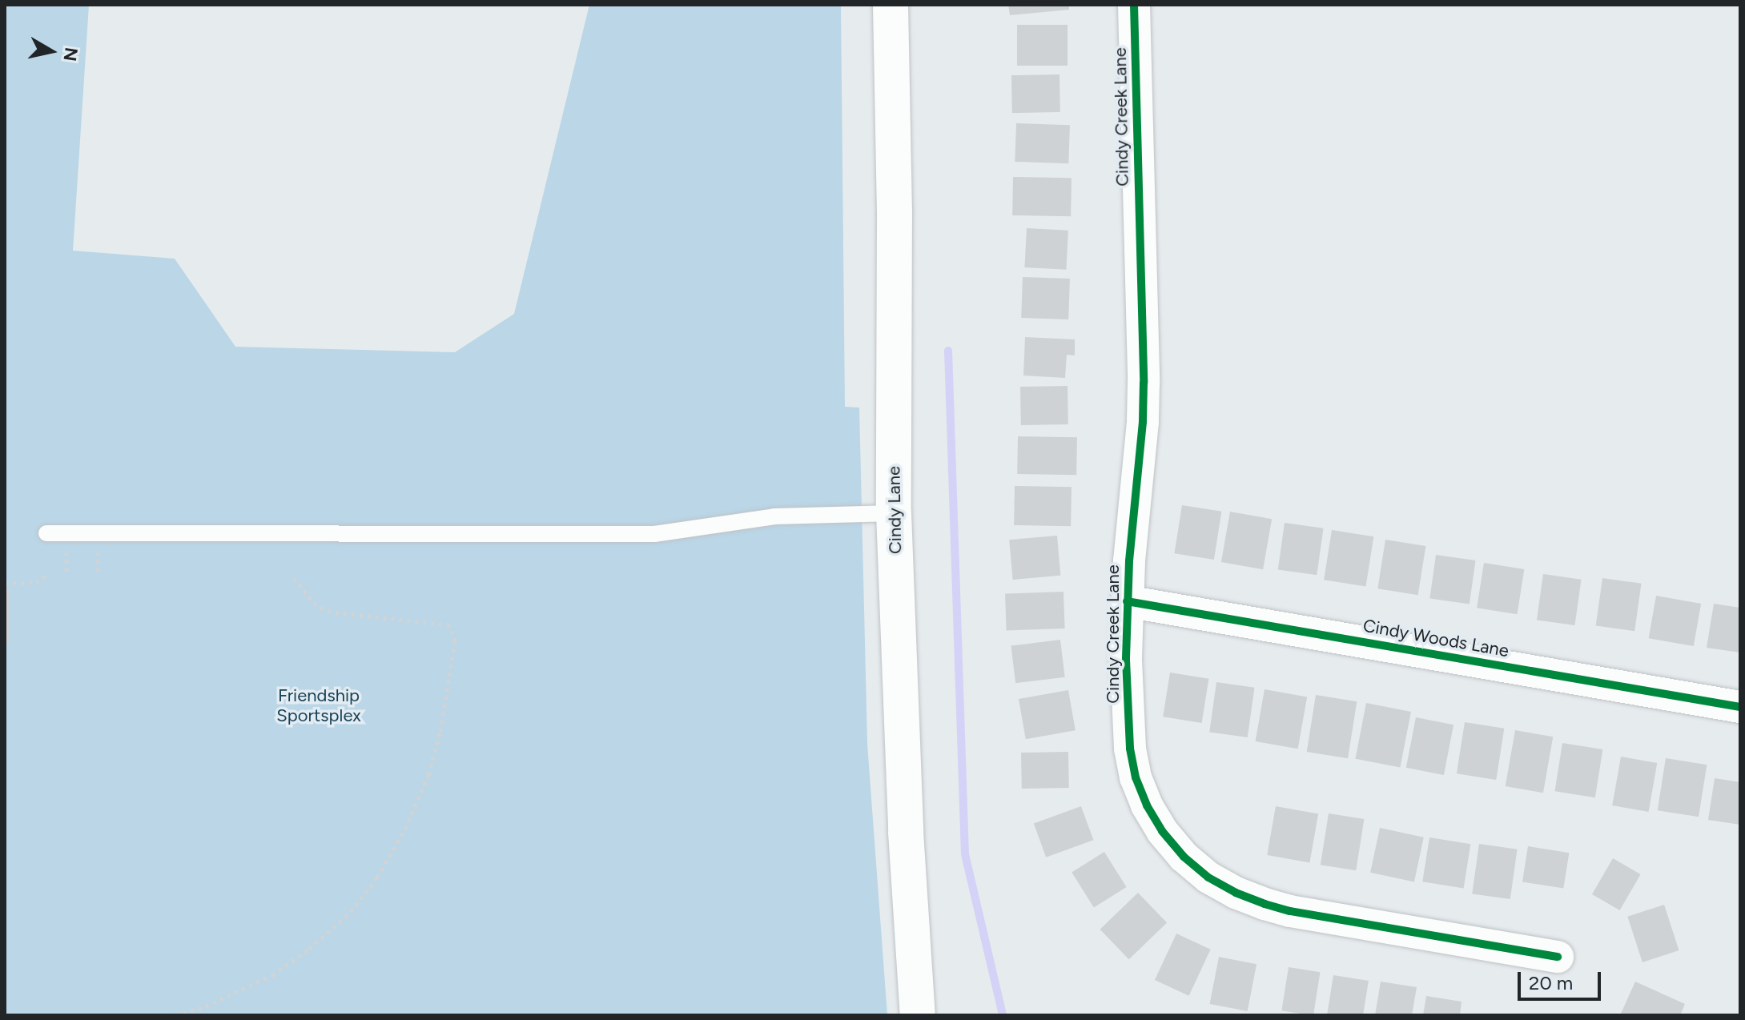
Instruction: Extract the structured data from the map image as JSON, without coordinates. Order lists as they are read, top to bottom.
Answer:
{
  "streets": {
    "main road": ["Cindy Lane"],
    "street": ["Cindy Creek Lane", "Cindy Woods Lane"]
  },
  "crossings": [
    ["Cindy Creek Lane", "Cindy Woods Lane"]
  ],
  "parks": ["Friendship Sportsplex"],
  "scale_bar": "20 m",
  "north": "right"
}
